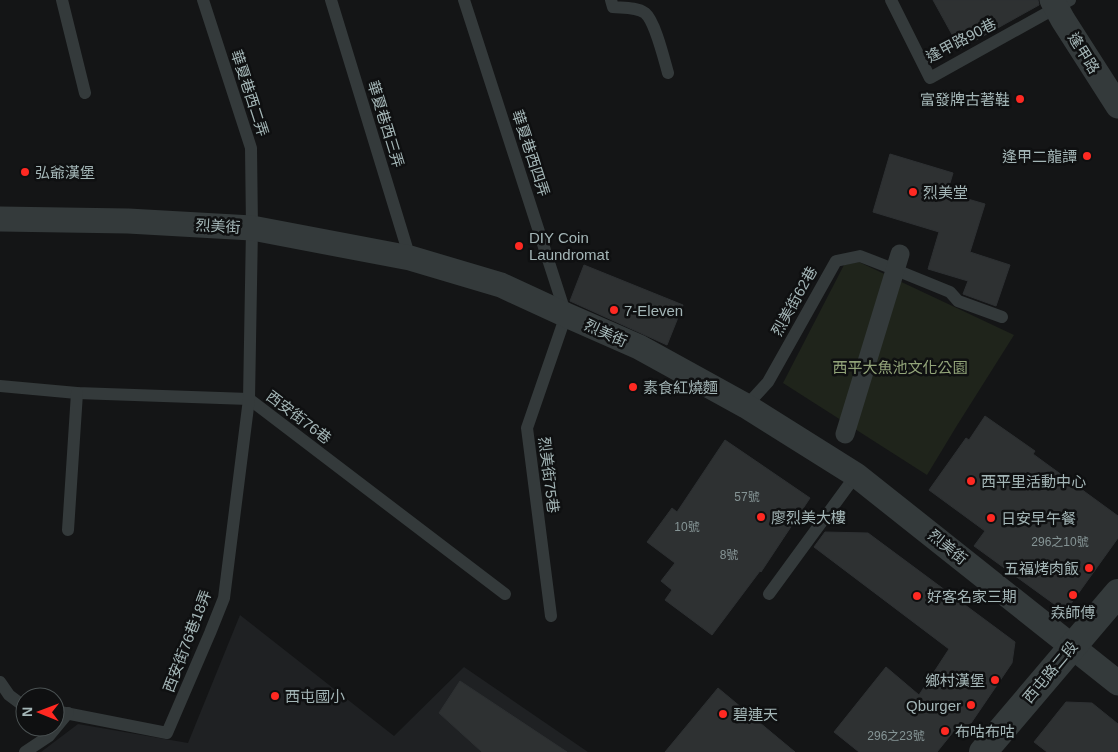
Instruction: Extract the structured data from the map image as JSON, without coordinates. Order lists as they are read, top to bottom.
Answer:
{
  "streets": {
    "street": ["逢甲路", "烈美街", "西屯路二段"],
    "lane": [
      "逢甲路90巷",
      "華夏巷西二弄",
      "華夏巷西三弄",
      "華夏巷西四弄",
      "烈美街62巷",
      "西安街76巷",
      "烈美街75巷",
      "西安街76巷18弄"
    ]
  },
  "crossings": [
    ["逢甲路90巷", "逢甲路"],
    ["華夏巷西二弄", "烈美街"],
    ["華夏巷西二弄", "西安街76巷"],
    ["華夏巷西二弄", "西安街76巷18弄"],
    ["華夏巷西三弄", "烈美街"],
    ["華夏巷西四弄", "烈美街"],
    ["華夏巷西四弄", "烈美街75巷"],
    ["烈美街", "烈美街62巷"],
    ["烈美街", "烈美街75巷"],
    ["烈美街", "西屯路二段"],
    ["西安街76巷", "西安街76巷18弄"]
  ],
  "parks": ["西平大魚池文化公園"],
  "places": [
    "富發牌古著鞋",
    "逢甲二龍譚",
    "弘爺漢堡",
    "烈美堂",
    "DIY Coin Laundromat",
    "7-Eleven",
    "素食紅燒麵",
    "西平里活動中心",
    "廖烈美大樓",
    "日安早午餐",
    "五福烤肉飯",
    "𡘙師傅",
    "好客名家三期",
    "鄉村漢堡",
    "西屯國小",
    "Qburger",
    "碧連天",
    "布咕布咕"
  ],
  "house_numbers": [
    "57號",
    "10號",
    "296之10號",
    "8號",
    "296之23號"
  ],
  "north": "left"
}
